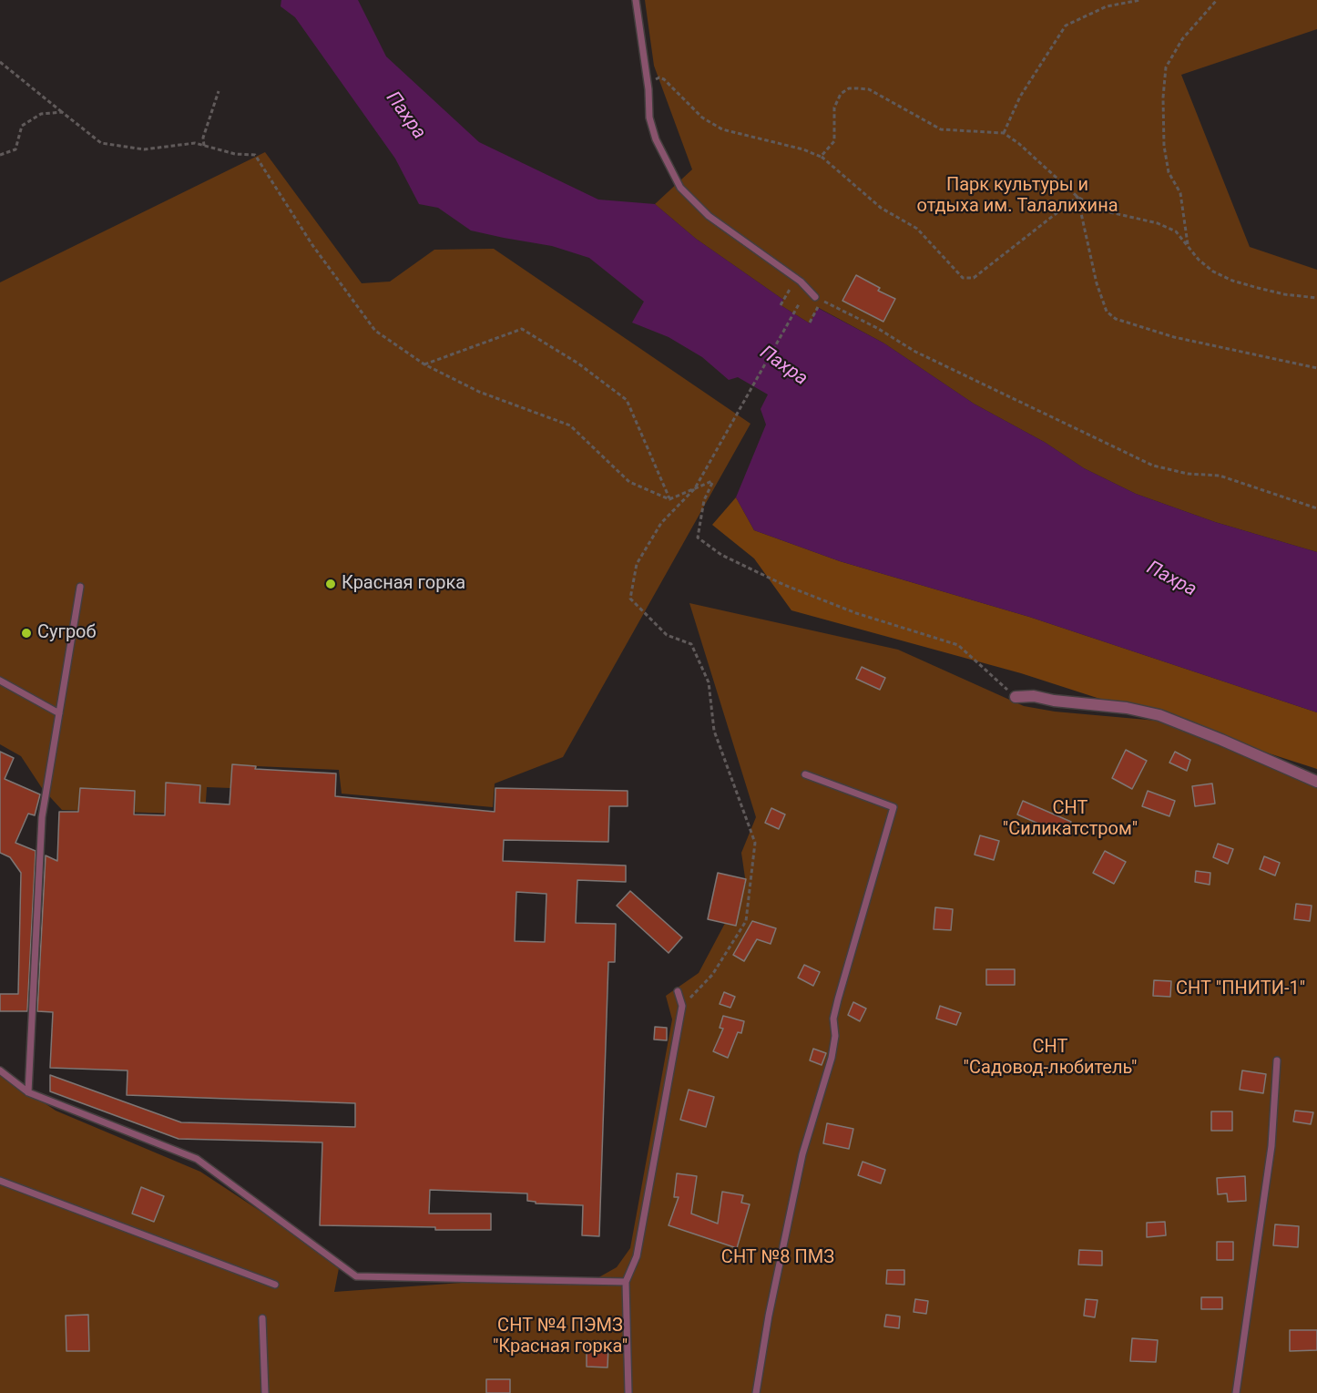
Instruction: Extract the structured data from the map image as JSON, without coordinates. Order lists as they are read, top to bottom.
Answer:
{
  "water": ["Пахра"],
  "parks": [
    "Парк культуры и отдыха им. Талалихина",
    "СНТ \"Силикатстром\"",
    "СНТ \"ПНИТИ-1\"",
    "СНТ \"Садовод-любитель\"",
    "СНТ №8 ПМЗ",
    "СНТ №4 ПЭМЗ \"Красная горка\""
  ],
  "places": ["Красная горка", "Сугроб"]
}
